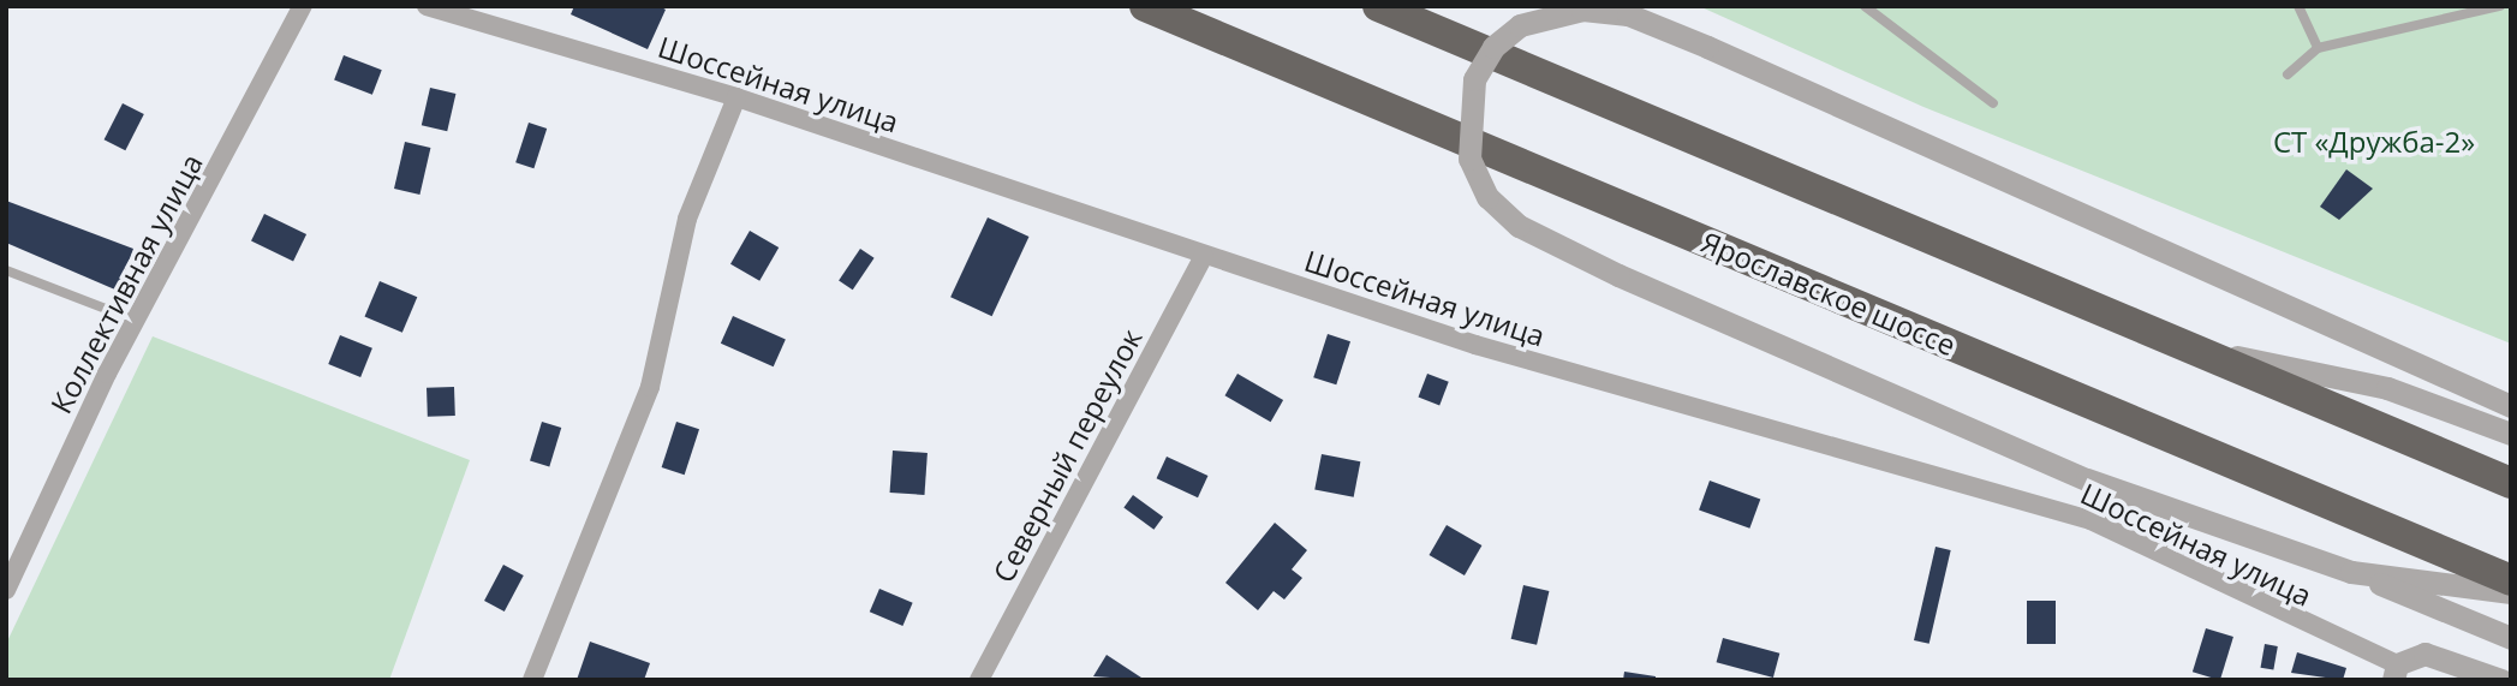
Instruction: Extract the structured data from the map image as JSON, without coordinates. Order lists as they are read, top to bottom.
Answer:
{
  "streets": {
    "highway": ["Ярославское шоссе"],
    "street": ["Шоссейная улица", "Коллективная улица", "Северный переулок"]
  },
  "crossings": [
    ["Шоссейная улица", "Северный переулок"]
  ],
  "parks": ["СТ «Дружба-2»"]
}
